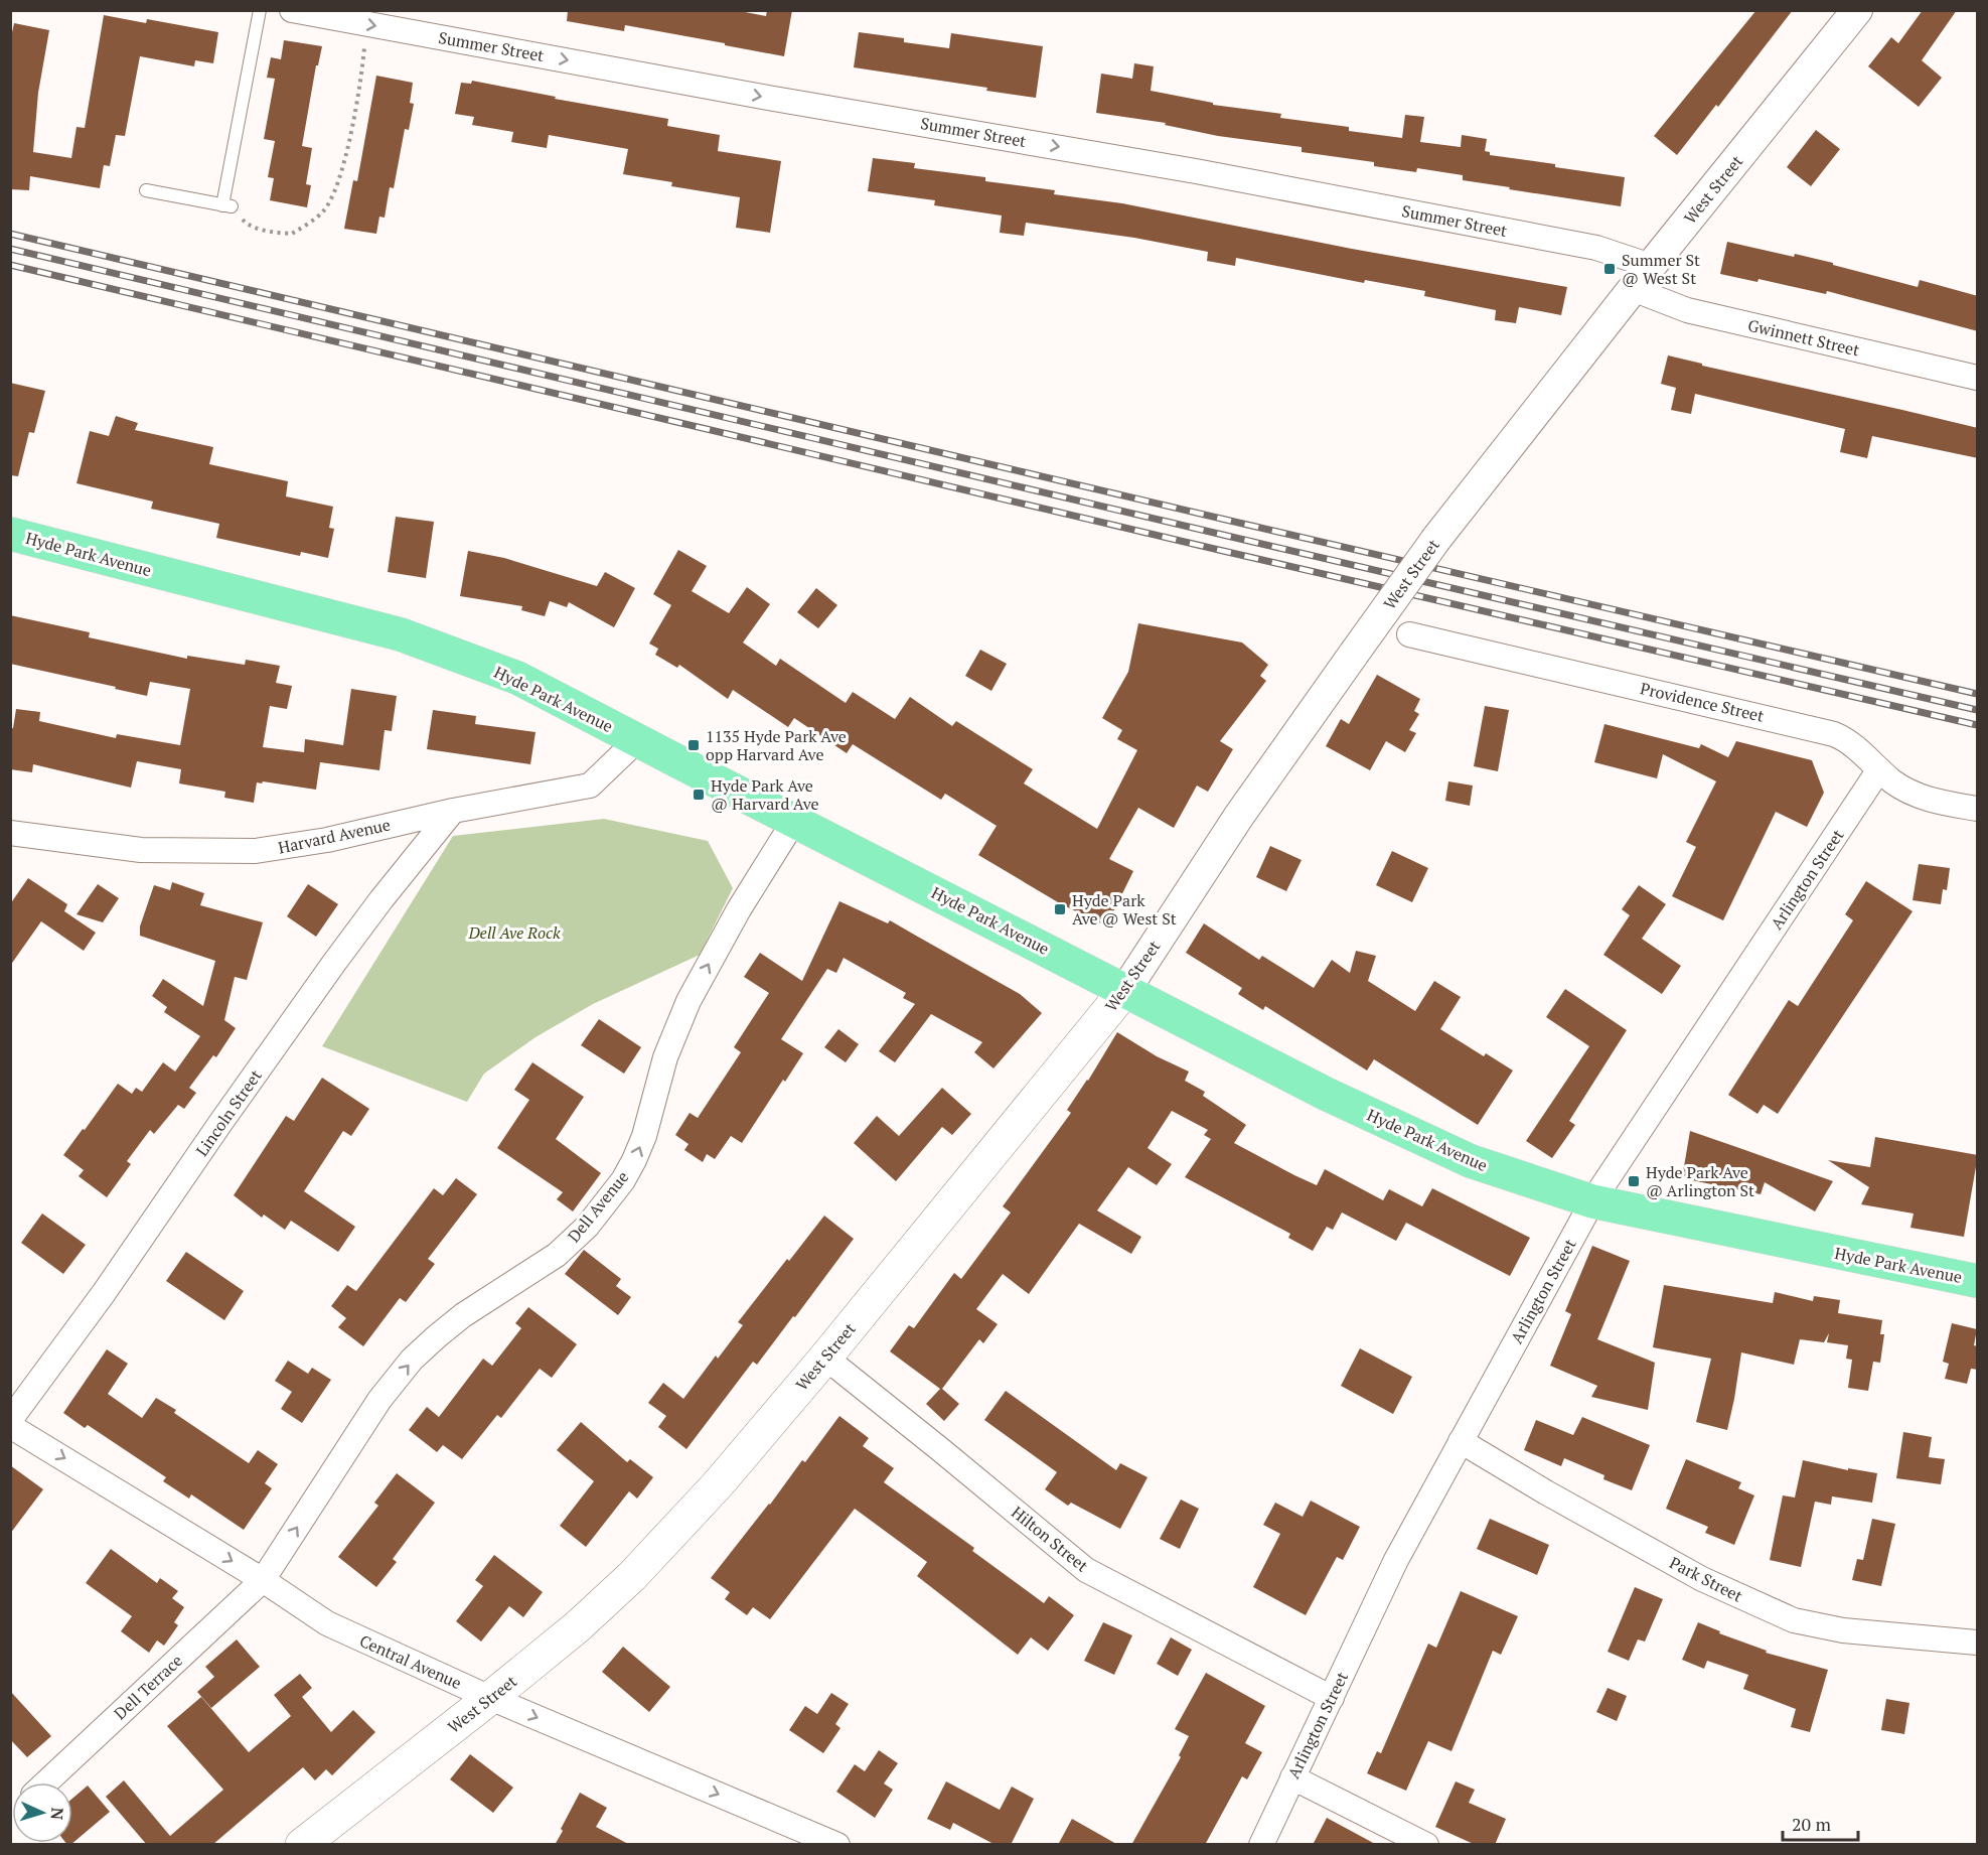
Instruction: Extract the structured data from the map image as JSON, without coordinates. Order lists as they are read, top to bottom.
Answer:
{
  "streets": {
    "main road": ["West Street", "Hyde Park Avenue"],
    "street": [
      "Summer Street",
      "Gwinnett Street",
      "Providence Street",
      "Harvard Avenue",
      "Arlington Street",
      "Lincoln Street",
      "Dell Avenue",
      "Hilton Street",
      "Park Street",
      "Central Avenue",
      "Dell Terrace"
    ]
  },
  "crossings": [
    ["Summer Street", "West Street"],
    ["Summer Street", "Gwinnett Street"],
    ["West Street", "Gwinnett Street"],
    ["West Street", "Hyde Park Avenue"],
    ["West Street", "Hilton Street"],
    ["West Street", "Central Avenue"],
    ["Hyde Park Avenue", "Harvard Avenue"],
    ["Hyde Park Avenue", "Arlington Street"],
    ["Hyde Park Avenue", "Dell Avenue"],
    ["Providence Street", "Arlington Street"],
    ["Harvard Avenue", "Lincoln Street"],
    ["Arlington Street", "Hilton Street"],
    ["Arlington Street", "Park Street"],
    ["Dell Avenue", "Central Avenue"],
    ["Dell Avenue", "Dell Terrace"],
    ["Central Avenue", "Dell Terrace"]
  ],
  "one_way": ["Summer Street", "Dell Avenue", "Central Avenue"],
  "parks": ["Dell Ave Rock"],
  "places": {
    "transit": [
      "Summer St @ West St",
      "1135 Hyde Park Ave opp Harvard Ave",
      "Hyde Park Ave @ Harvard Ave",
      "Hyde Park Ave @ West St",
      "Hyde Park Ave @ Arlington St"
    ]
  },
  "scale_bar": "20 m",
  "north": "right"
}
